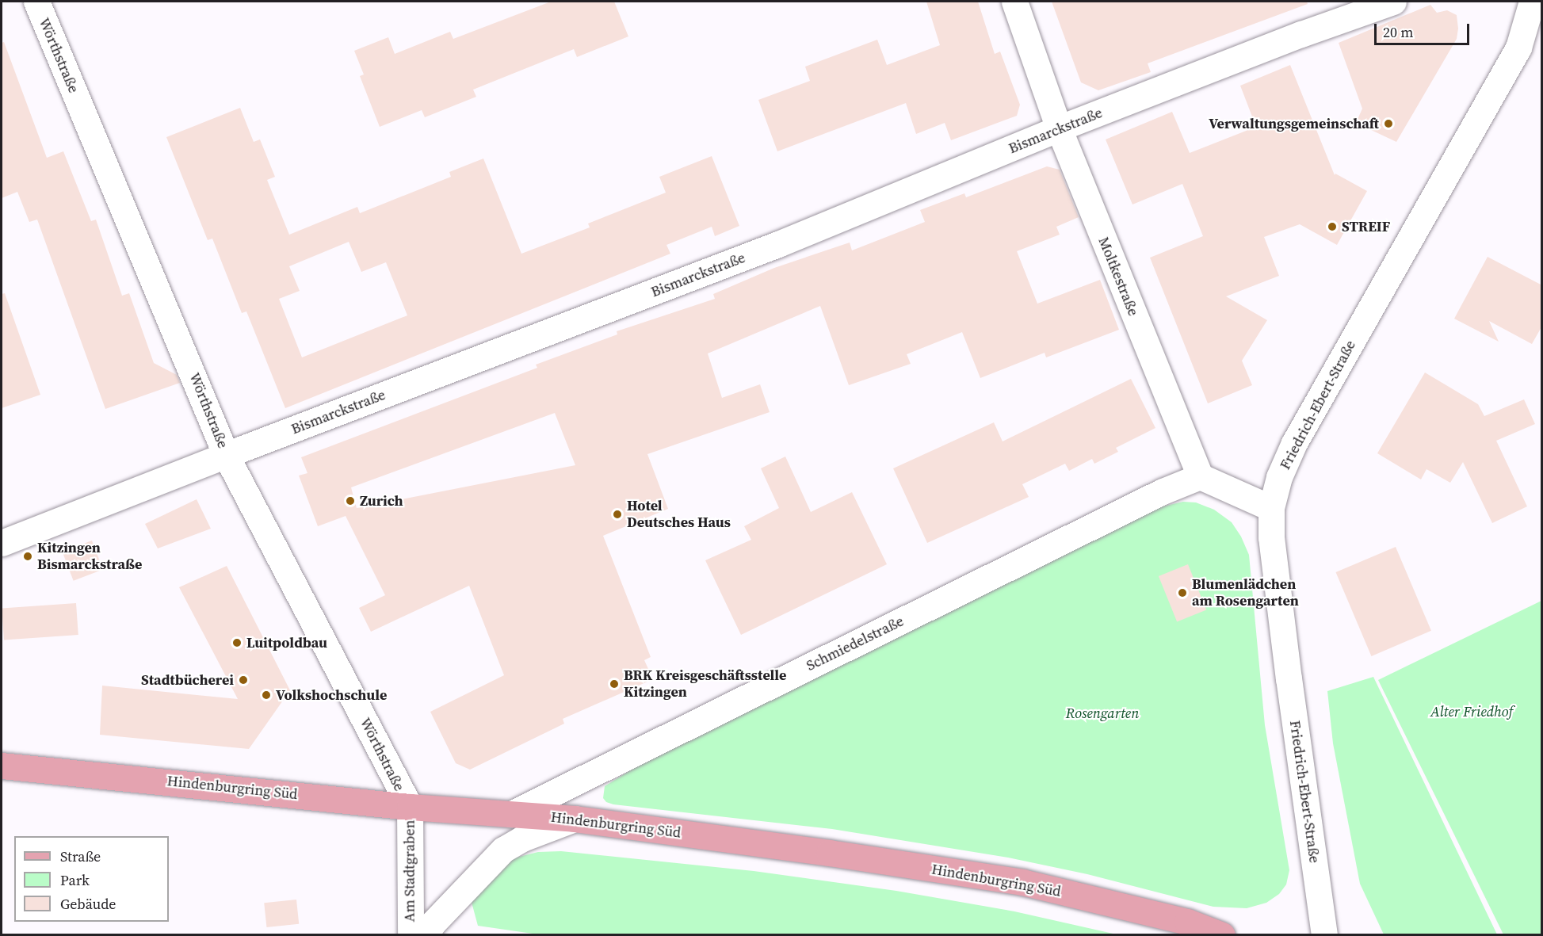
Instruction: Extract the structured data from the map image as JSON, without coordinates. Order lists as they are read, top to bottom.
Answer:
{
  "streets": {
    "main road": ["Hindenburgring Süd"],
    "street": [
      "Wörthstraße",
      "Bismarckstraße",
      "Moltkestraße",
      "Friedrich-Ebert-Straße",
      "Schmiedelstraße",
      "Am Stadtgraben"
    ]
  },
  "crossings": [
    ["Wörthstraße", "Bismarckstraße"],
    ["Wörthstraße", "Hindenburgring Süd"],
    ["Wörthstraße", "Am Stadtgraben"],
    ["Bismarckstraße", "Moltkestraße"],
    ["Moltkestraße", "Schmiedelstraße"],
    ["Schmiedelstraße", "Hindenburgring Süd"],
    ["Hindenburgring Süd", "Am Stadtgraben"]
  ],
  "parks": ["Alter Friedhof", "Rosengarten"],
  "places": [
    "Verwaltungsgemeinschaft",
    "STREIF",
    "Zurich",
    "Hotel Deutsches Haus",
    "Kitzingen Bismarckstraße",
    "Blumenlädchen am Rosengarten",
    "Luitpoldbau",
    "Stadtbücherei",
    "BRK Kreisgeschäftsstelle Kitzingen",
    "Volkshochschule"
  ],
  "legend": ["Straße", "Park", "Gebäude"],
  "scale_bar": "20 m"
}
